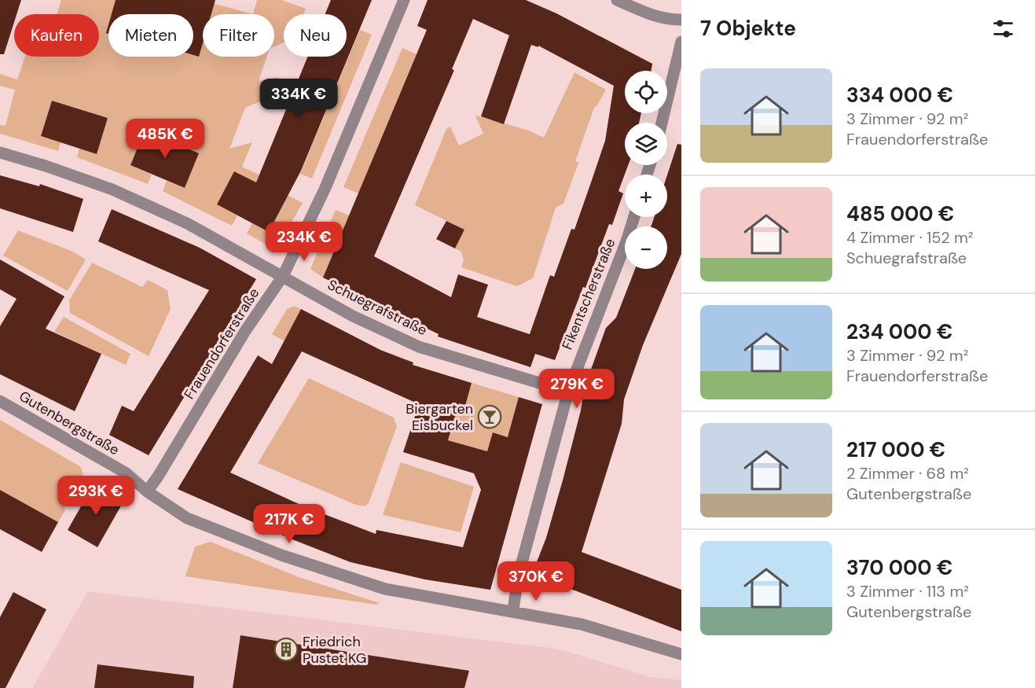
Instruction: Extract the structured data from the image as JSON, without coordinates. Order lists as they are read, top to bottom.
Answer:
{
  "streets": {
    "street": [
      "Fikentscherstraße",
      "Schuegrafstraße",
      "Frauendorferstraße",
      "Gutenbergstraße"
    ]
  },
  "crossings": [
    ["Fikentscherstraße", "Schuegrafstraße"],
    ["Fikentscherstraße", "Gutenbergstraße"],
    ["Schuegrafstraße", "Frauendorferstraße"],
    ["Frauendorferstraße", "Gutenbergstraße"]
  ],
  "places": {
    "bar": ["Biergarten Eisbuckel"],
    "building": ["Friedrich Pustet KG"]
  },
  "page": {
    "heading": "7 Objekte",
    "chip": [
      "Kaufen",
      "Mieten",
      "Filter",
      "Neu"
    ],
    "list": [
      {
        "name": "334 000 €",
        "note": "3 Zimmer · 92 m² · Frauendorferstraße"
      },
      {
        "name": "485 000 €",
        "note": "4 Zimmer · 152 m² · Schuegrafstraße"
      },
      {
        "name": "234 000 €",
        "note": "3 Zimmer · 92 m² · Frauendorferstraße"
      },
      {
        "name": "217 000 €",
        "note": "2 Zimmer · 68 m² · Gutenbergstraße"
      },
      {
        "name": "370 000 €",
        "note": "3 Zimmer · 113 m² · Gutenbergstraße"
      }
    ],
    "map_buttons": ["+", "−"],
    "price": [
      "334K €",
      "485K €",
      "234K €",
      "279K €",
      "293K €",
      "217K €",
      "370K €"
    ]
  }
}
